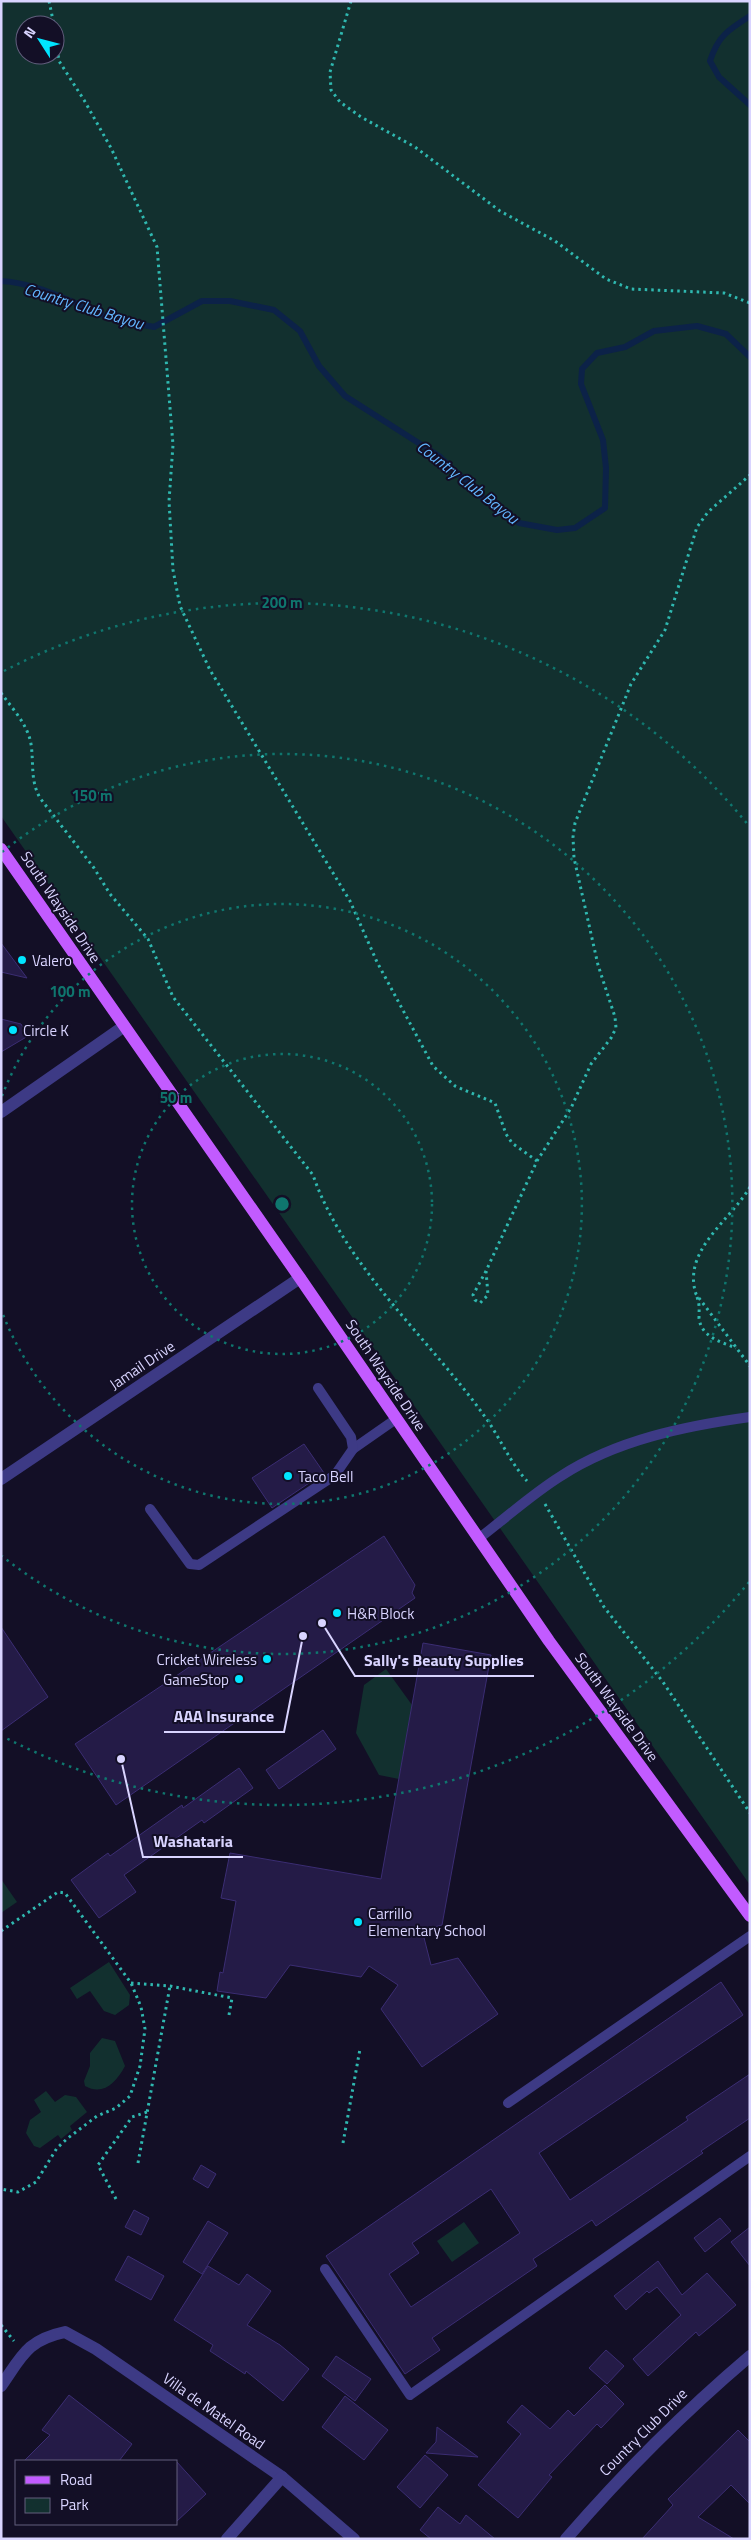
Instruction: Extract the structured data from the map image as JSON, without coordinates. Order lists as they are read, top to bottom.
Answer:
{
  "streets": {
    "main road": ["South Wayside Drive"],
    "street": ["Jamail Drive", "Villa de Matel Road", "Country Club Drive"]
  },
  "crossings": [
    ["South Wayside Drive", "Jamail Drive"]
  ],
  "water": ["Country Club Bayou"],
  "places": [
    "Valero",
    "Circle K",
    "Taco Bell",
    "H&R Block",
    "Sally's Beauty Supplies",
    "AAA Insurance",
    "Cricket Wireless",
    "GameStop",
    "Washataria",
    "Carrillo Elementary School"
  ],
  "legend": ["Road", "Park"],
  "north": "top left",
  "rings": [
    "200 m",
    "150 m",
    "100 m",
    "50 m"
  ]
}
